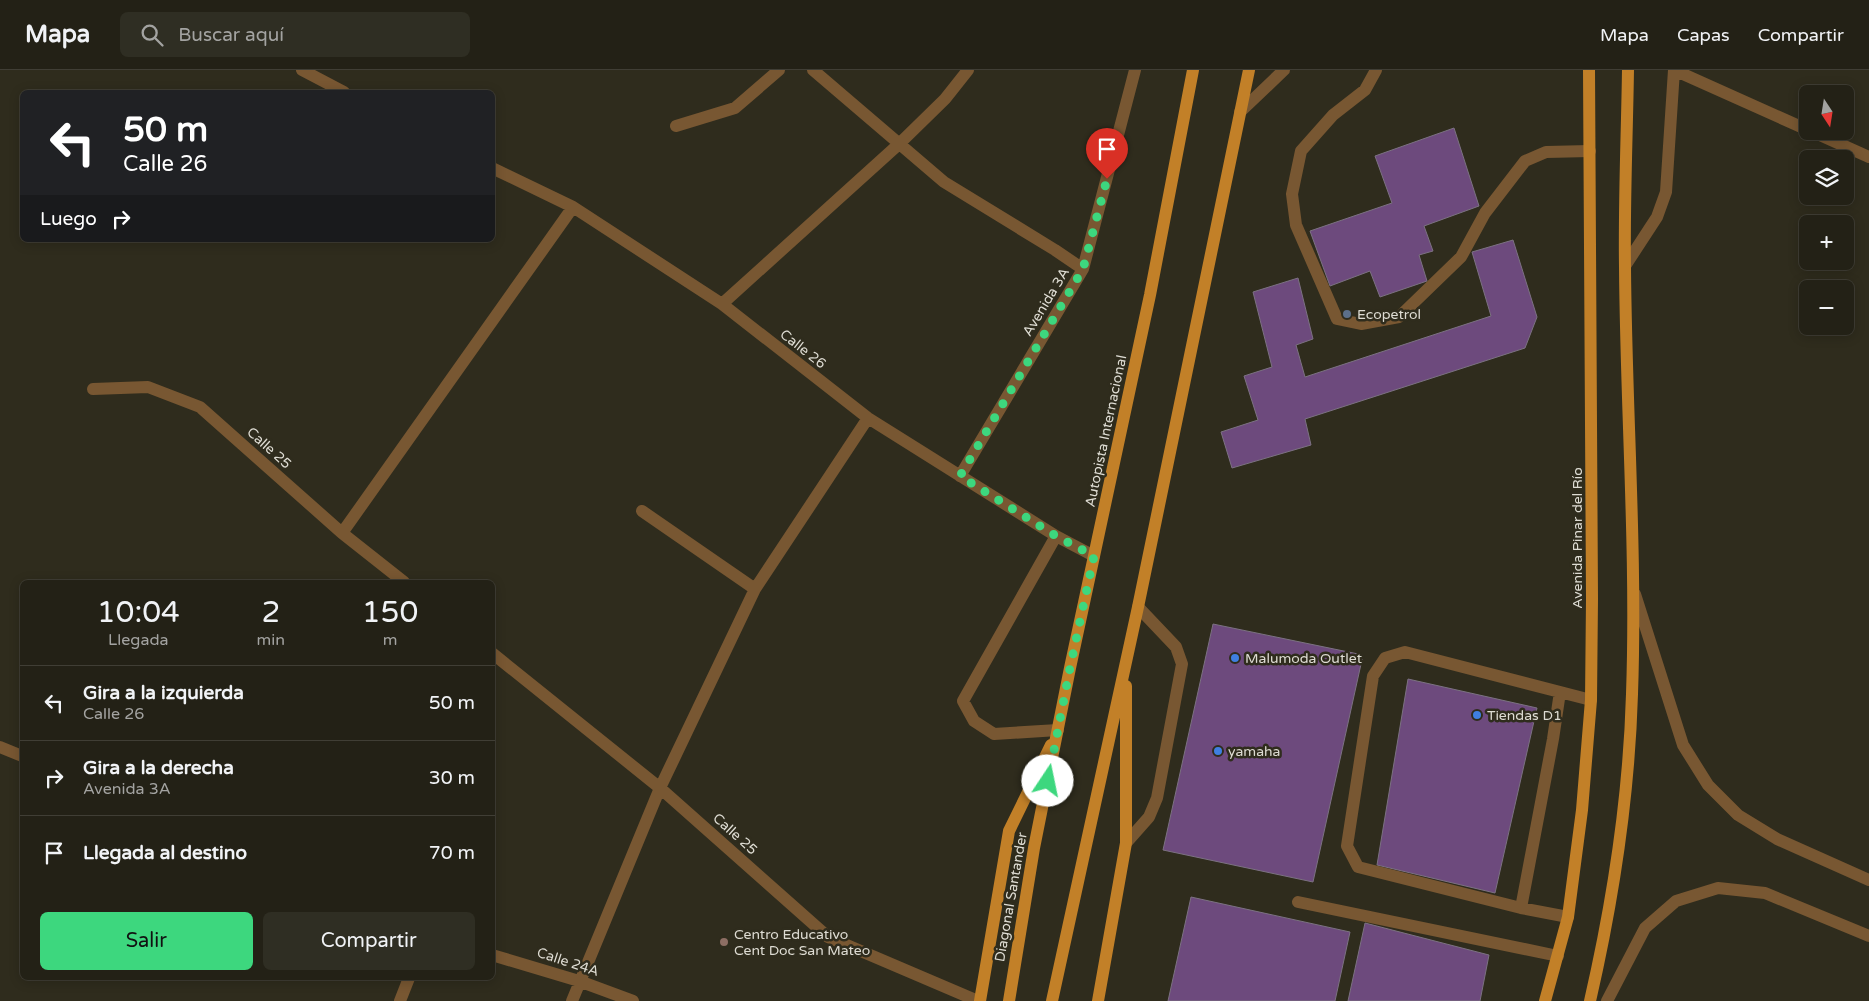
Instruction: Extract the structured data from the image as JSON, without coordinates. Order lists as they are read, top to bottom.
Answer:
{
  "streets": {
    "main road": ["Autopista Internacional", "Avenida Pinar del Río", "Diagonal Santander"],
    "street": [
      "Avenida 3A",
      "Calle 26",
      "Calle 25",
      "Calle 24A"
    ]
  },
  "crossings": [
    ["Avenida 3A", "Calle 26"],
    ["Calle 26", "Autopista Internacional"],
    ["Autopista Internacional", "Diagonal Santander"]
  ],
  "places": [
    "Ecopetrol",
    "Malumoda Outlet",
    "Tiendas D1",
    "yamaha",
    "Centro Educativo Cent Doc San Mateo"
  ],
  "north": "bottom",
  "page": {
    "header": "Mapa",
    "search": "Buscar aquí",
    "nav": ["Mapa", "Capas", "Compartir"],
    "map_buttons": ["+", "−"],
    "turn": ["50 m", "Calle 26"],
    "then": "Luego",
    "eta": [
      "10:04",
      "Llegada",
      "2",
      "min",
      "150",
      "m"
    ],
    "list": [
      {
        "name": "Gira a la izquierda",
        "note": "Calle 26",
        "value": "50 m"
      },
      {
        "name": "Gira a la derecha",
        "note": "Avenida 3A",
        "value": "30 m"
      },
      {
        "name": "Llegada al destino",
        "value": "70 m"
      }
    ],
    "buttons": ["Salir", "Compartir"]
  }
}
